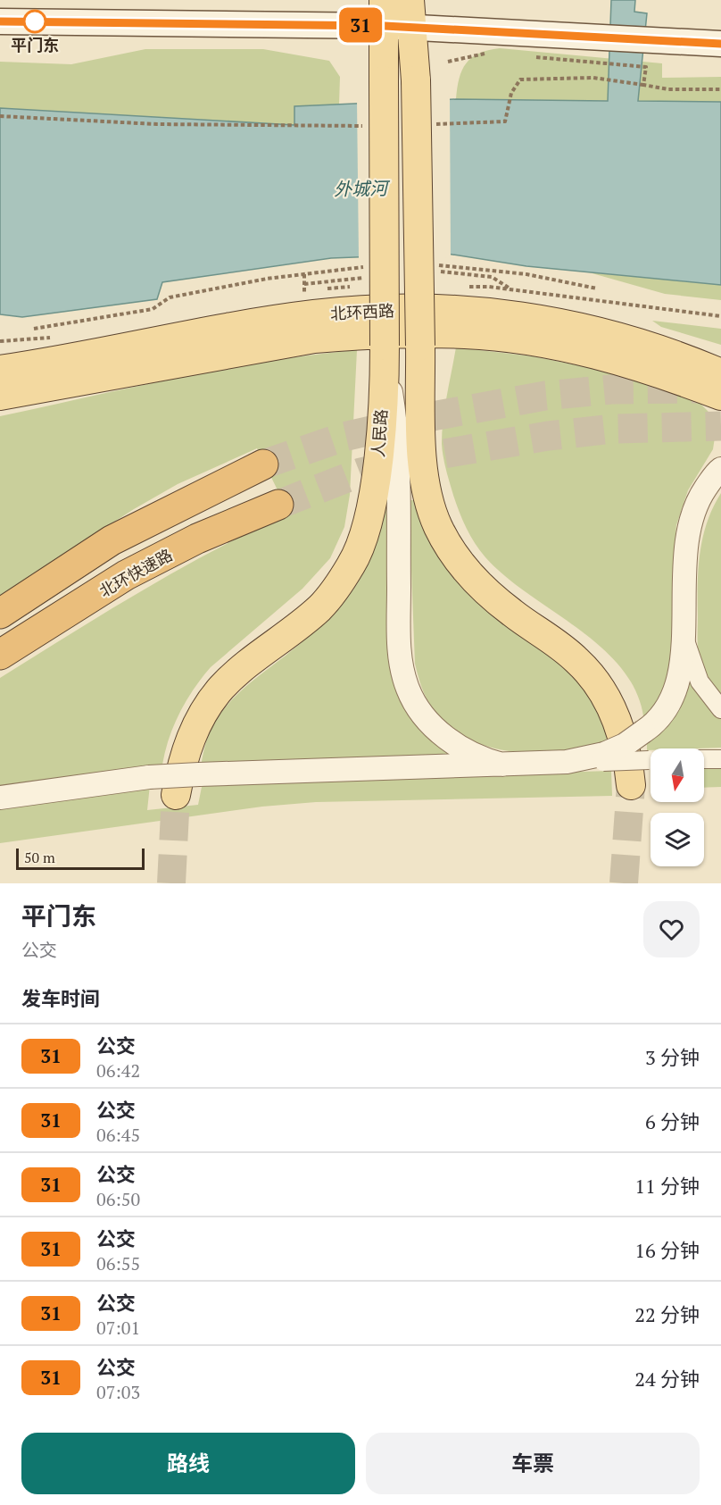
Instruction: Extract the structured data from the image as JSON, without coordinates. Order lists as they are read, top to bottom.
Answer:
{
  "streets": {
    "highway": ["北环快速路"],
    "main road": ["北环西路", "人民路"]
  },
  "water": ["外城河"],
  "places": ["平门东"],
  "lines": ["bus line 31"],
  "scale_bar": "50 m",
  "north": "bottom",
  "page": {
    "on_map": "31",
    "scale": "50 m",
    "heading": [
      ["平门东", "公交"],
      "发车时间"
    ],
    "list": [
      {
        "mark": "31",
        "name": "公交",
        "note": "06:42",
        "value": "3 分钟"
      },
      {
        "mark": "31",
        "name": "公交",
        "note": "06:45",
        "value": "6 分钟"
      },
      {
        "mark": "31",
        "name": "公交",
        "note": "06:50",
        "value": "11 分钟"
      },
      {
        "mark": "31",
        "name": "公交",
        "note": "06:55",
        "value": "16 分钟"
      },
      {
        "mark": "31",
        "name": "公交",
        "note": "07:01",
        "value": "22 分钟"
      },
      {
        "mark": "31",
        "name": "公交",
        "note": "07:03",
        "value": "24 分钟"
      }
    ],
    "buttons": ["路线", "车票"]
  }
}
